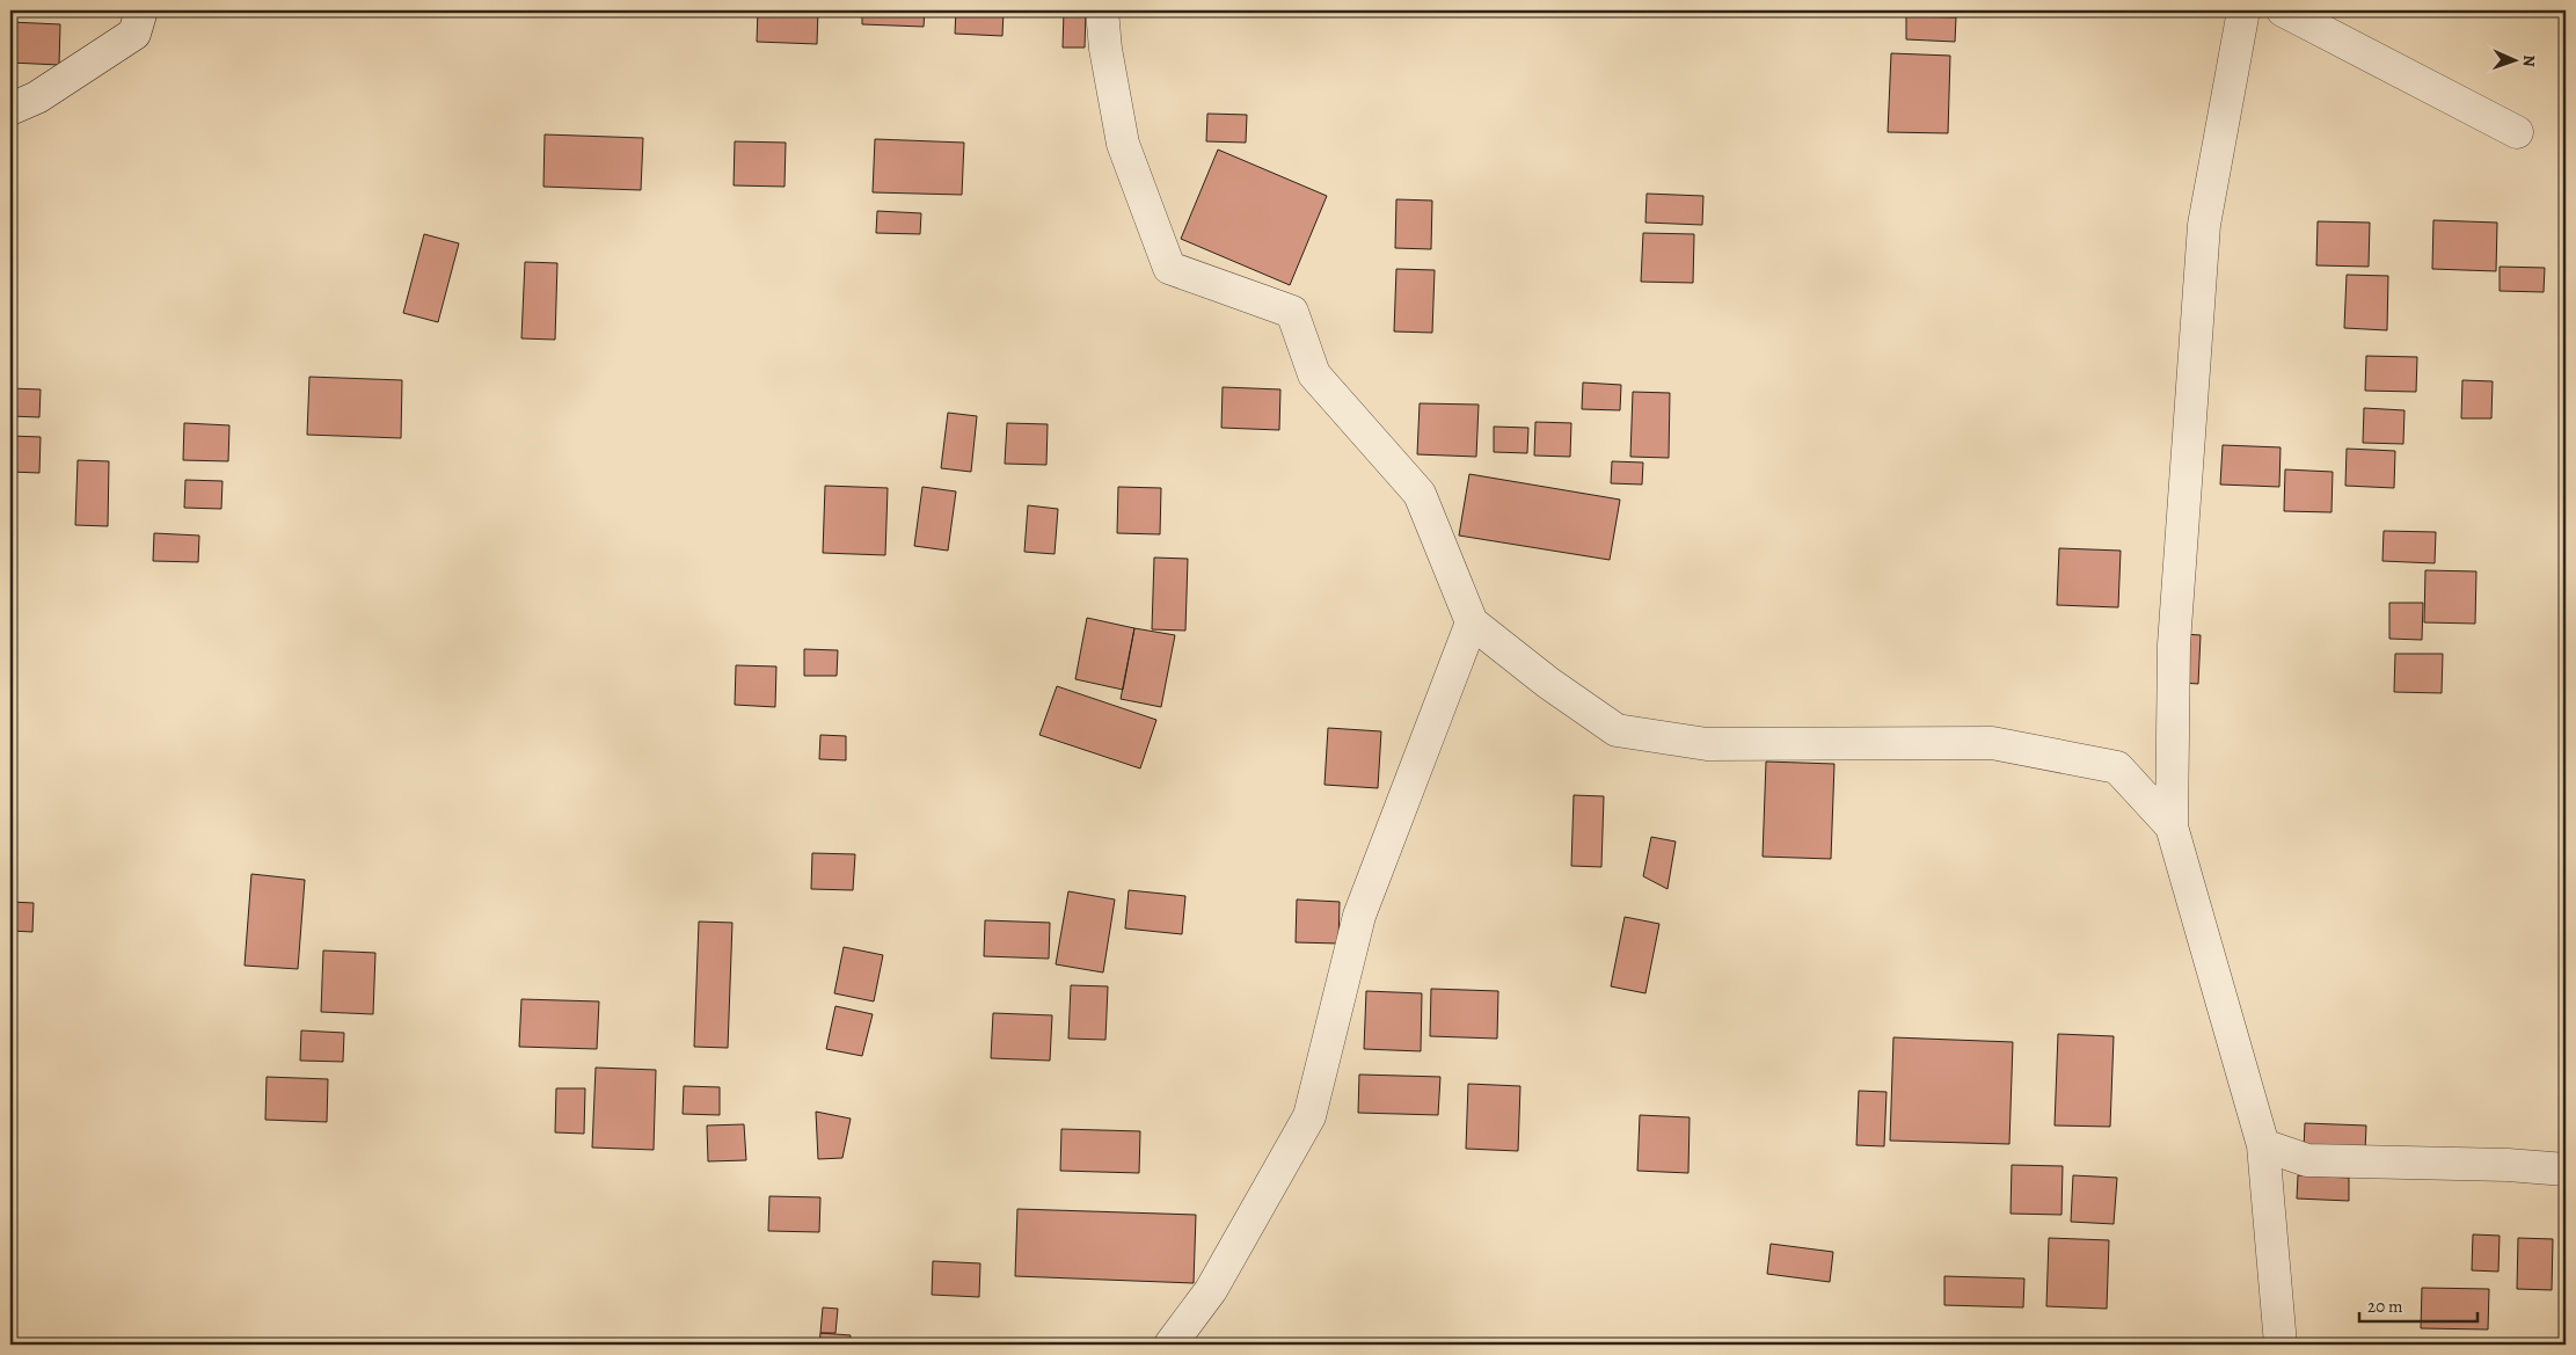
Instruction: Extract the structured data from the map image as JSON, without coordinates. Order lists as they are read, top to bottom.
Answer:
{
  "scale_bar": "20 m",
  "north": "right"
}
